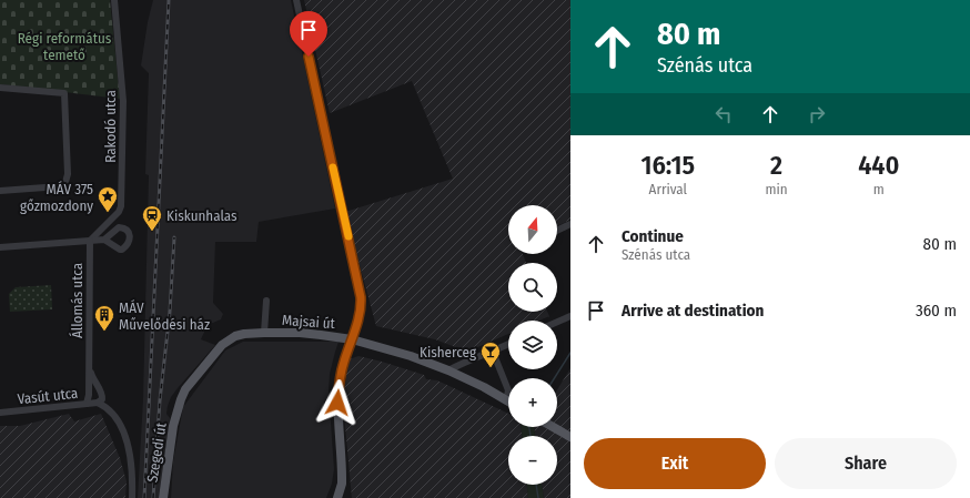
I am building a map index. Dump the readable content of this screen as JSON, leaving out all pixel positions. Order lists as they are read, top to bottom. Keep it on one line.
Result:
{"streets":{"main road":["Majsai út","Szegedi út"],"street":["Rakodó utca","Állomás utca","Vasút utca"]},"crossings":[["Rakodó utca","Állomás utca"],["Állomás utca","Vasút utca"],["Majsai út","Szegedi út"]],"parks":["Régi református temető"],"places":{"place":["MÁV 375 gőzmozdony"],"station":["Kiskunhalas"],"building":["MÁV Művelődési ház"],"bar":["Kisherceg"]},"north":"top","page":{"turn":["80 m","Szénás utca"],"eta":["16:15","Arrival","2","min","440","m"],"map_buttons":["+","−"],"list":[{"name":"Continue","note":"Szénás utca","value":"80 m"},{"name":"Arrive at destination","value":"360 m"}],"buttons":["Exit","Share"]}}
